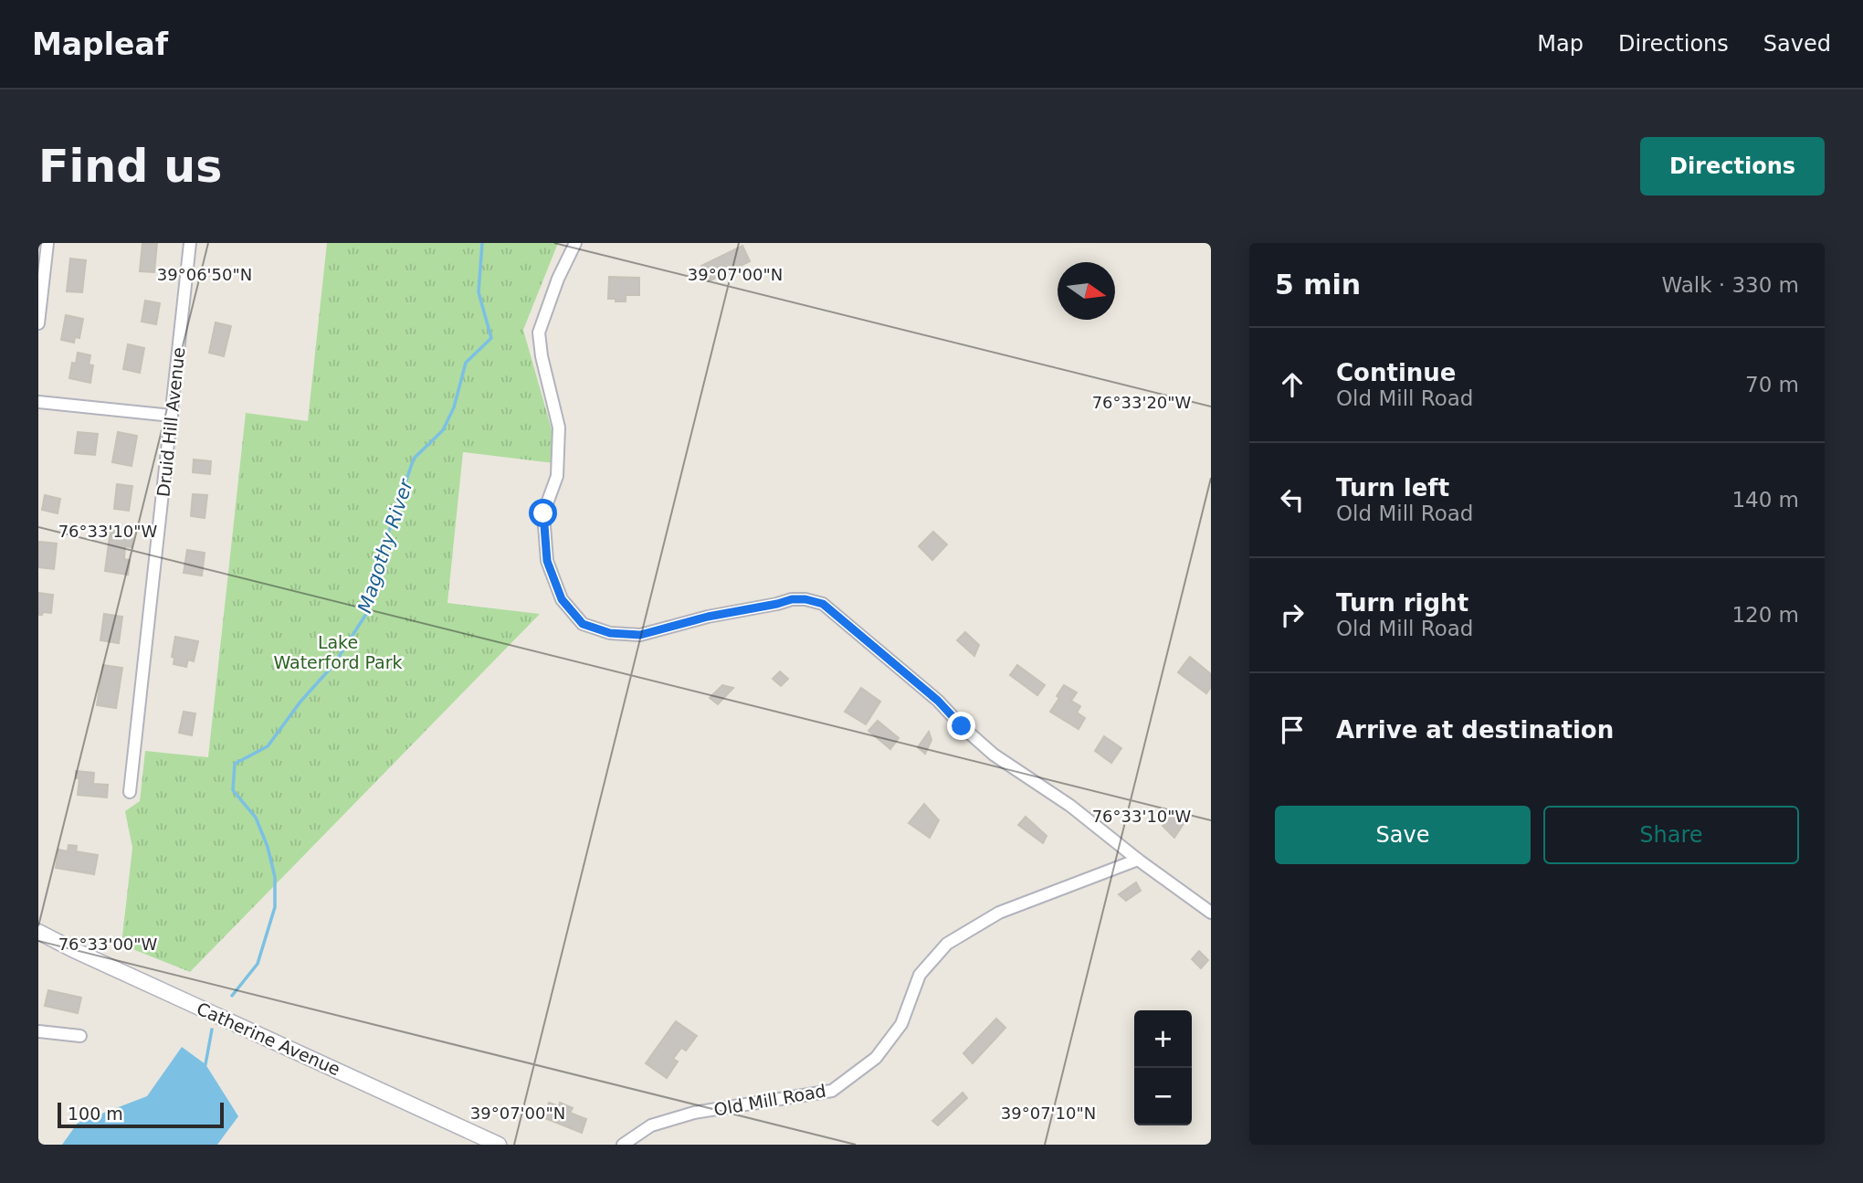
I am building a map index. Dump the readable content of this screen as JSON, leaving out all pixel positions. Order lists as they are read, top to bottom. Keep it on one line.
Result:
{"streets":{"street":["Druid Hill Avenue","Catherine Avenue","Old Mill Road"]},"water":["Magothy River"],"parks":["Lake Waterford Park"],"scale_bar":"100 m","north":"right","page":{"header":"Mapleaf","nav":["Map","Directions","Saved"],"buttons":["Directions",["Save","Share"]],"title":"Find us","heading":["5 min","Walk · 330 m"],"list":[["Continue","Old Mill Road","70 m"],["Turn left","Old Mill Road","140 m"],["Turn right","Old Mill Road","120 m"],"Arrive at destination"],"map_buttons":["+","−"],"scale":"100 m"},"coordinates":["39°06'50\"N","39°07'00\"N","76°33'20\"W","76°33'10\"W","76°33'00\"W","39°07'10\"N"]}
